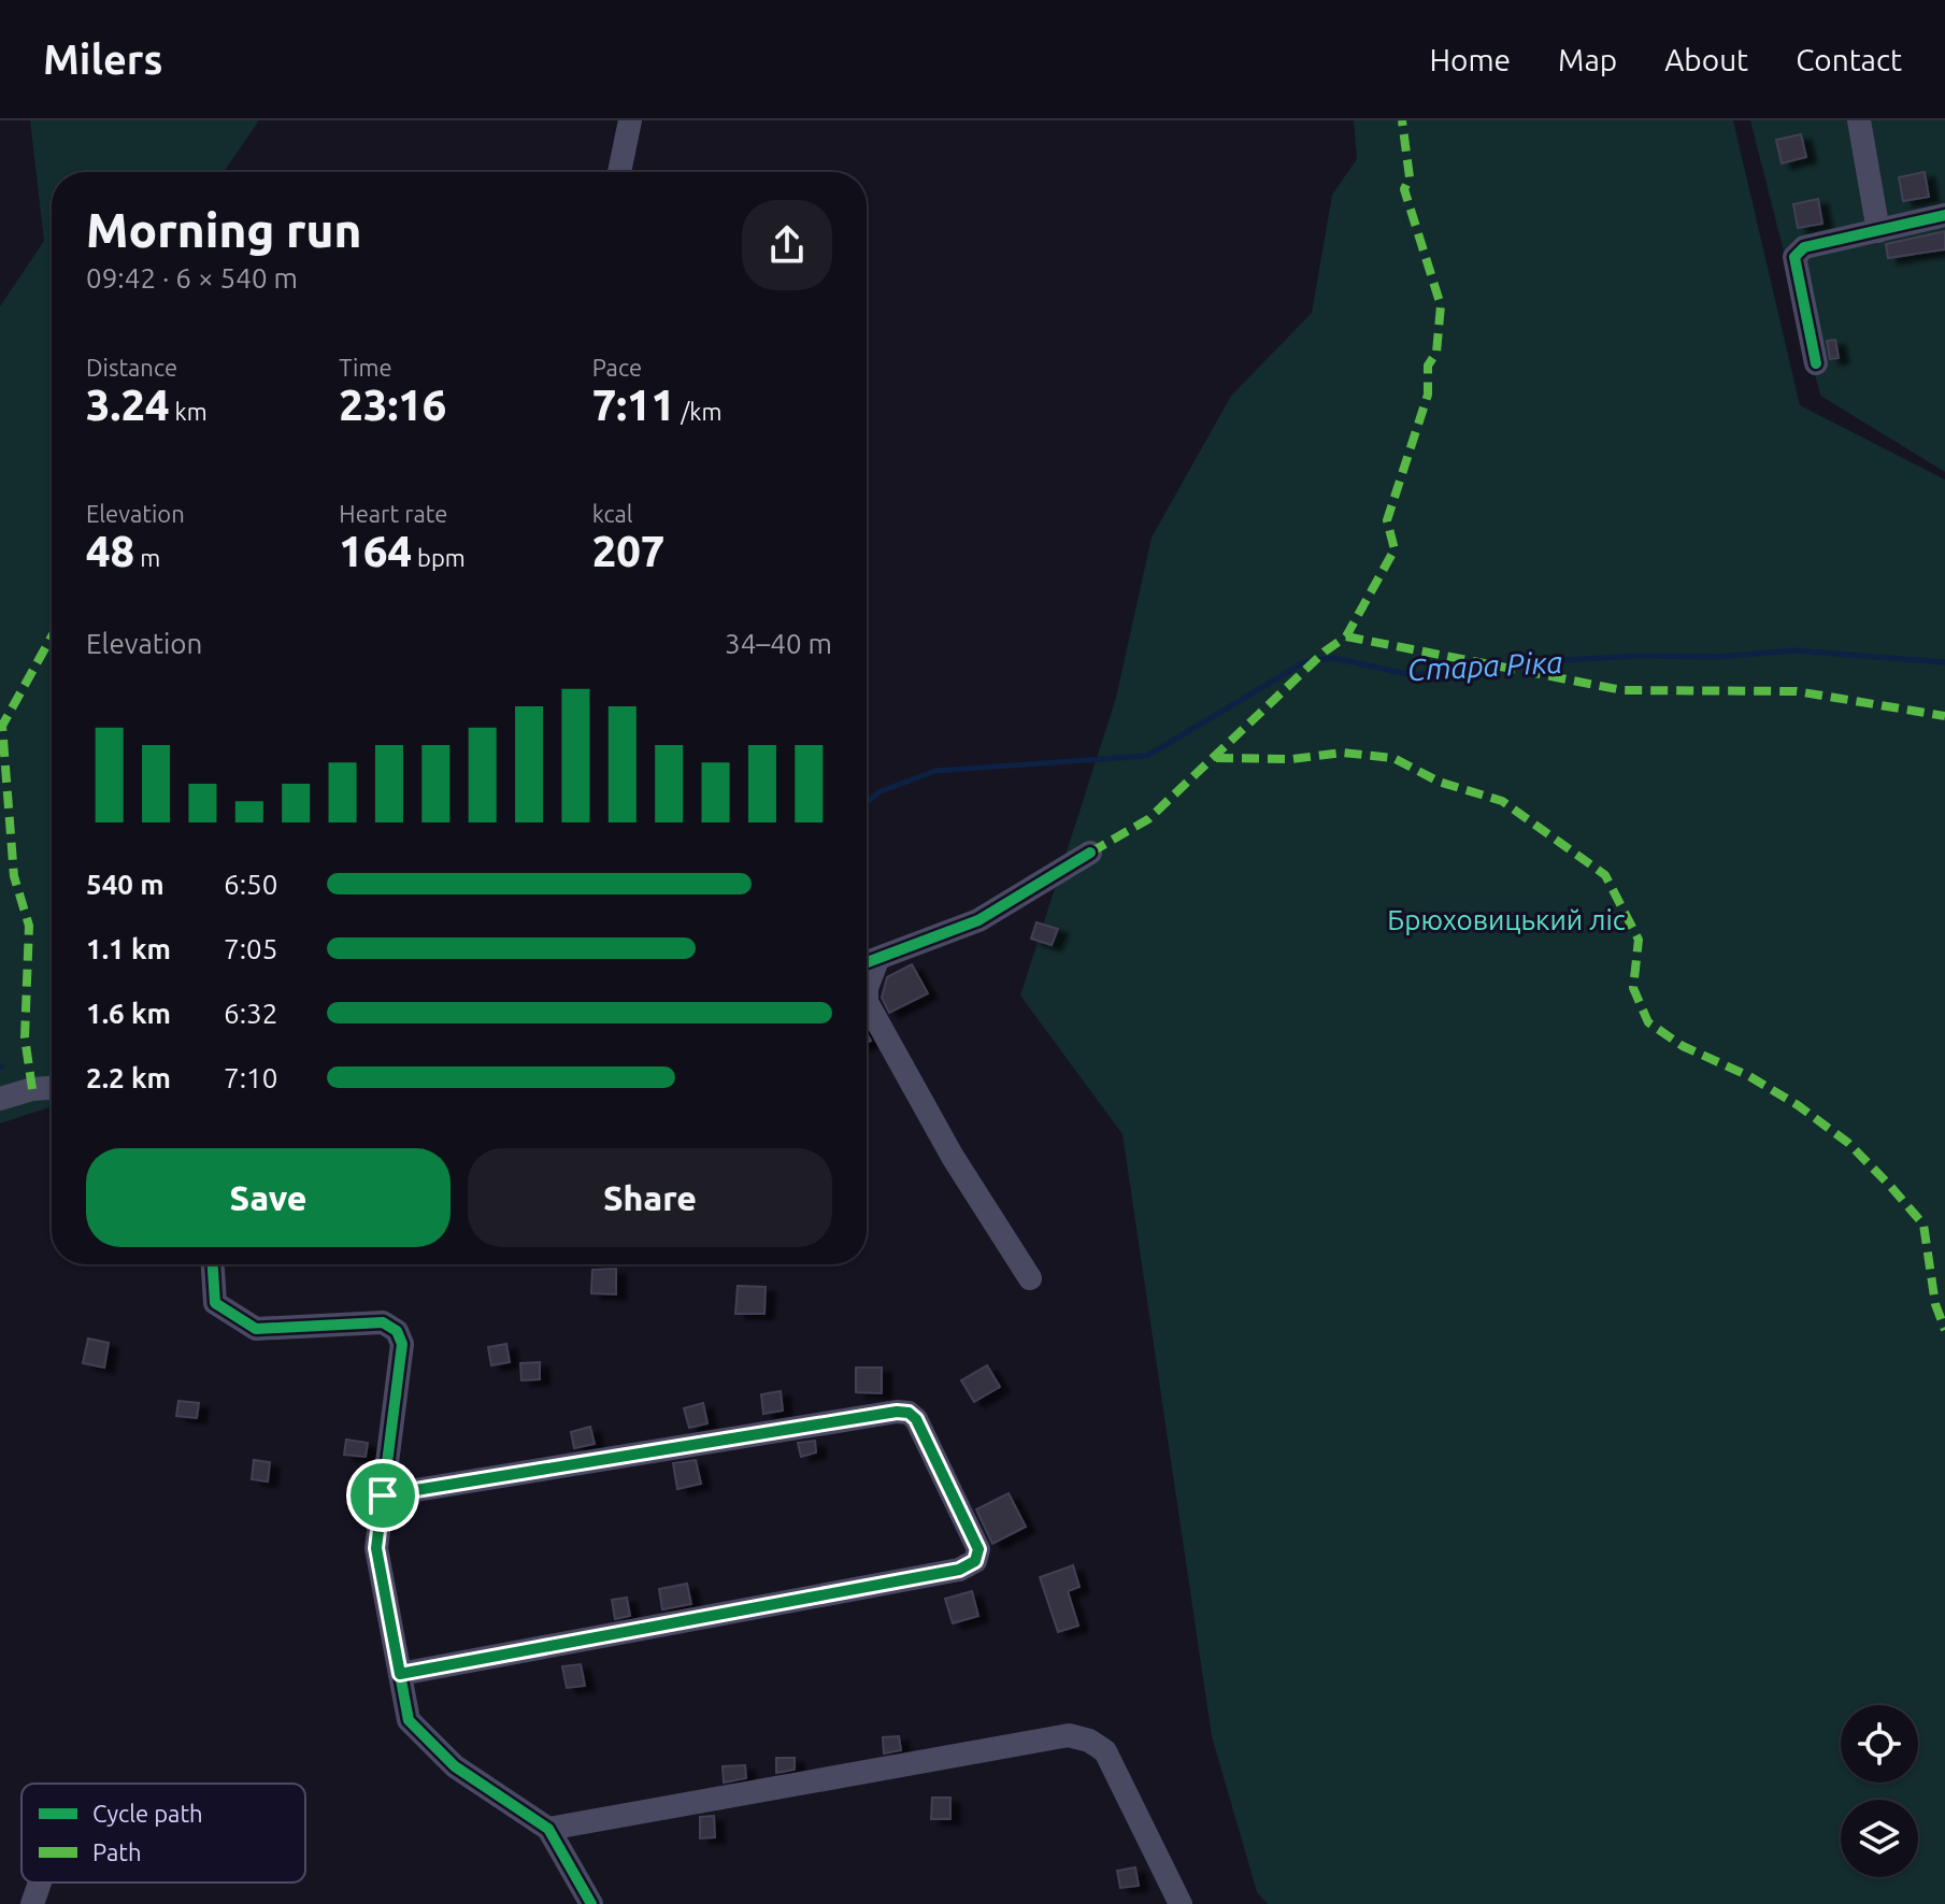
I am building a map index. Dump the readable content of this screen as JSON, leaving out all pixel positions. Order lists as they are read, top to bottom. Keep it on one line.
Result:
{"water":["Стара Ріка"],"parks":["Брюховицький ліс"],"legend":["Cycle path","Path"],"page":{"header":"Milers","nav":["Home","Map","About","Contact"],"heading":["Morning run","09:42 · 6 × 540 m"],"stats":[["Distance","3.24 km"],["Time","23:16"],["Pace","7:11 /km"],["Elevation","48 m"],["Heart rate","164 bpm"],["kcal","207"]],"chart":["Elevation","34–40 m"],"list":[{"name":"540 m","note":"6:50"},{"name":"1.1 km","note":"7:05"},{"name":"1.6 km","note":"6:32"},{"name":"2.2 km","note":"7:10"}],"buttons":["Save","Share"]}}
